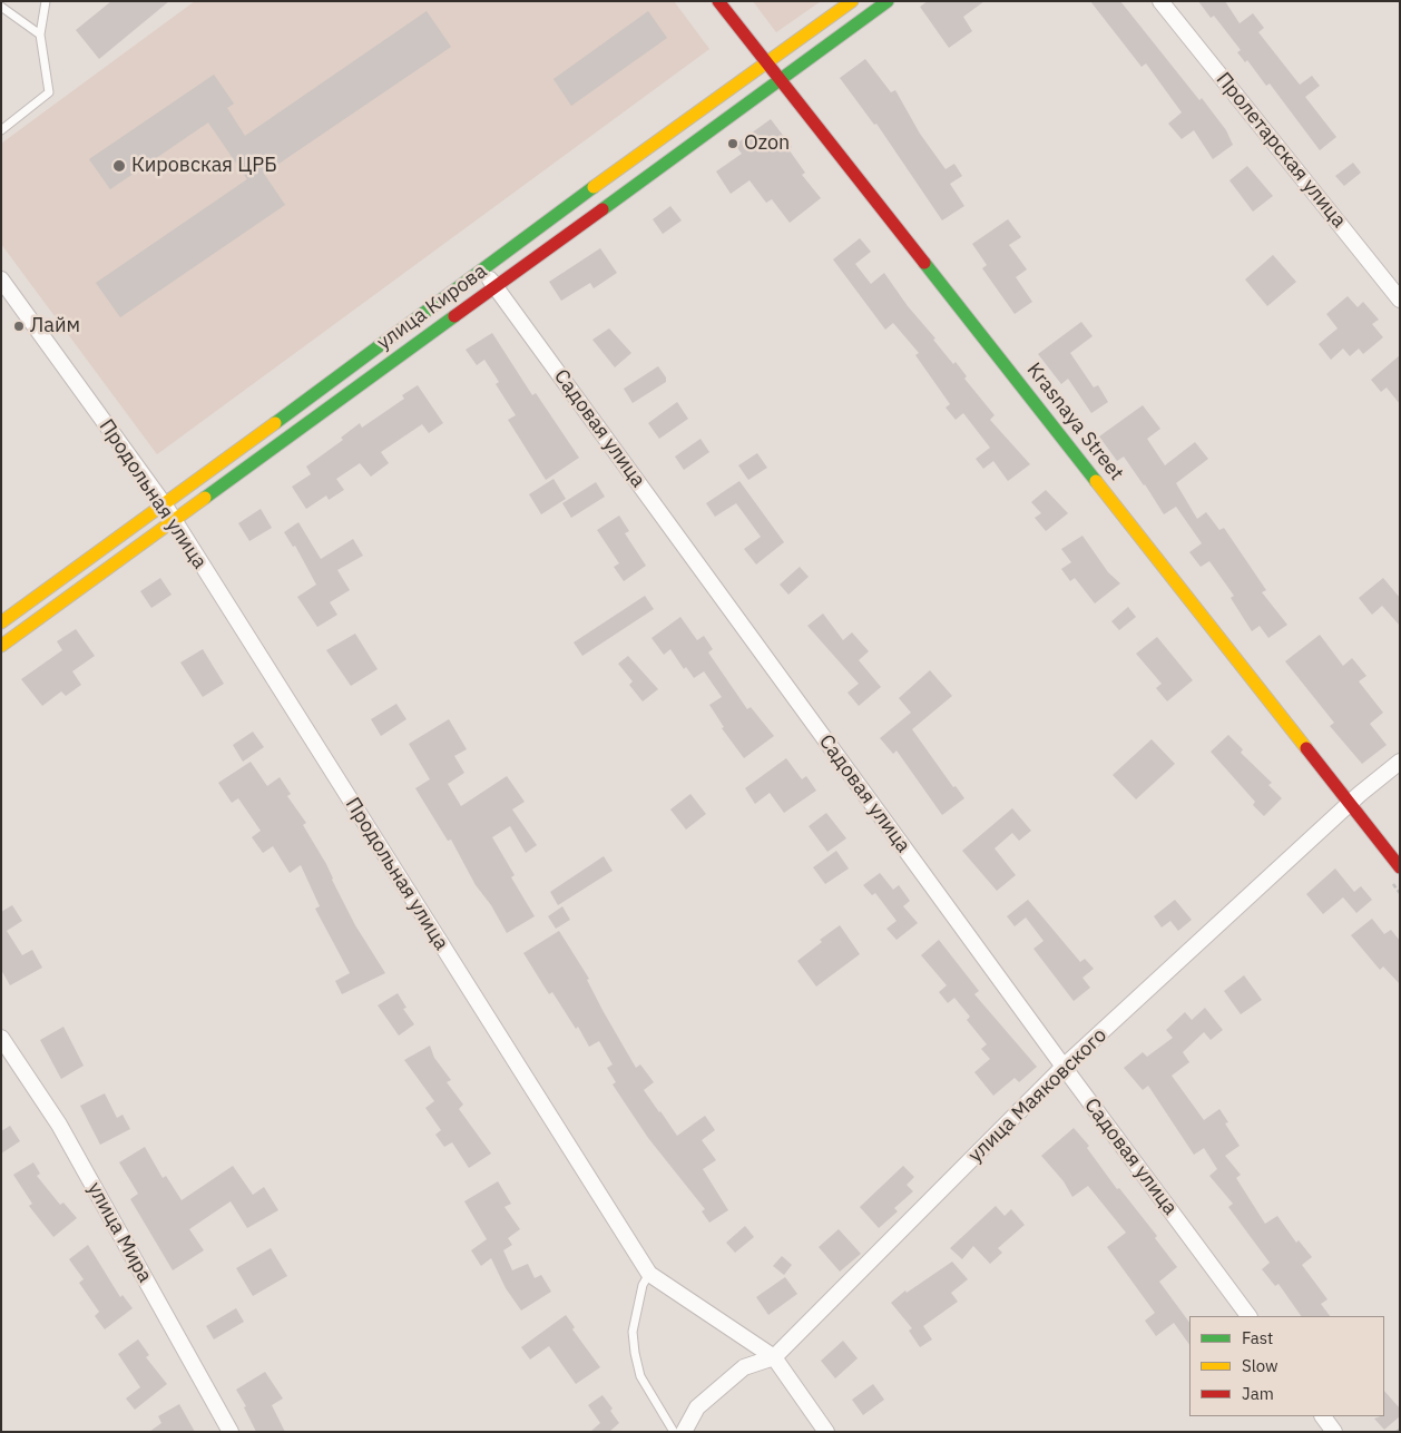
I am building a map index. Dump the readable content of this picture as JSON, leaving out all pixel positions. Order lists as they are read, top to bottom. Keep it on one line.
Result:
{"streets":{"street":["Пролетарская улица","улица Кирова","Krasnaya Street","Садовая улица","Продольная улица","улица Маяковского","улица Мира"]},"crossings":[["улица Кирова","Krasnaya Street"],["улица Кирова","Садовая улица"],["улица Кирова","Продольная улица"],["Krasnaya Street","улица Маяковского"],["Садовая улица","улица Маяковского"],["Продольная улица","улица Маяковского"]],"places":["Ozon","Кировская ЦРБ","Лайм"],"legend":["Fast","Slow","Jam"]}
